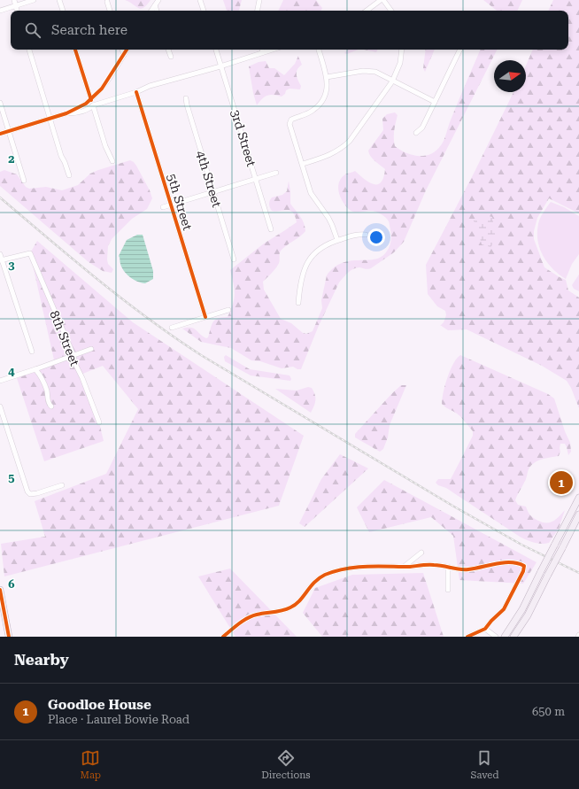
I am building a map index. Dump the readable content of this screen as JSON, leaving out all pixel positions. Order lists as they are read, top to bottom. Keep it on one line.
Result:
{"streets":{"street":["3rd Street","4th Street","5th Street","8th Street"]},"north":"right","page":{"search":"Search here","pins":"1","heading":"Nearby","list":[{"mark":"1","name":"Goodloe House","note":"Place · Laurel Bowie Road","value":"650 m"}],"nav":["Map","Directions","Saved"]},"grid":{"rows":["2","3","4","5","6"]}}
